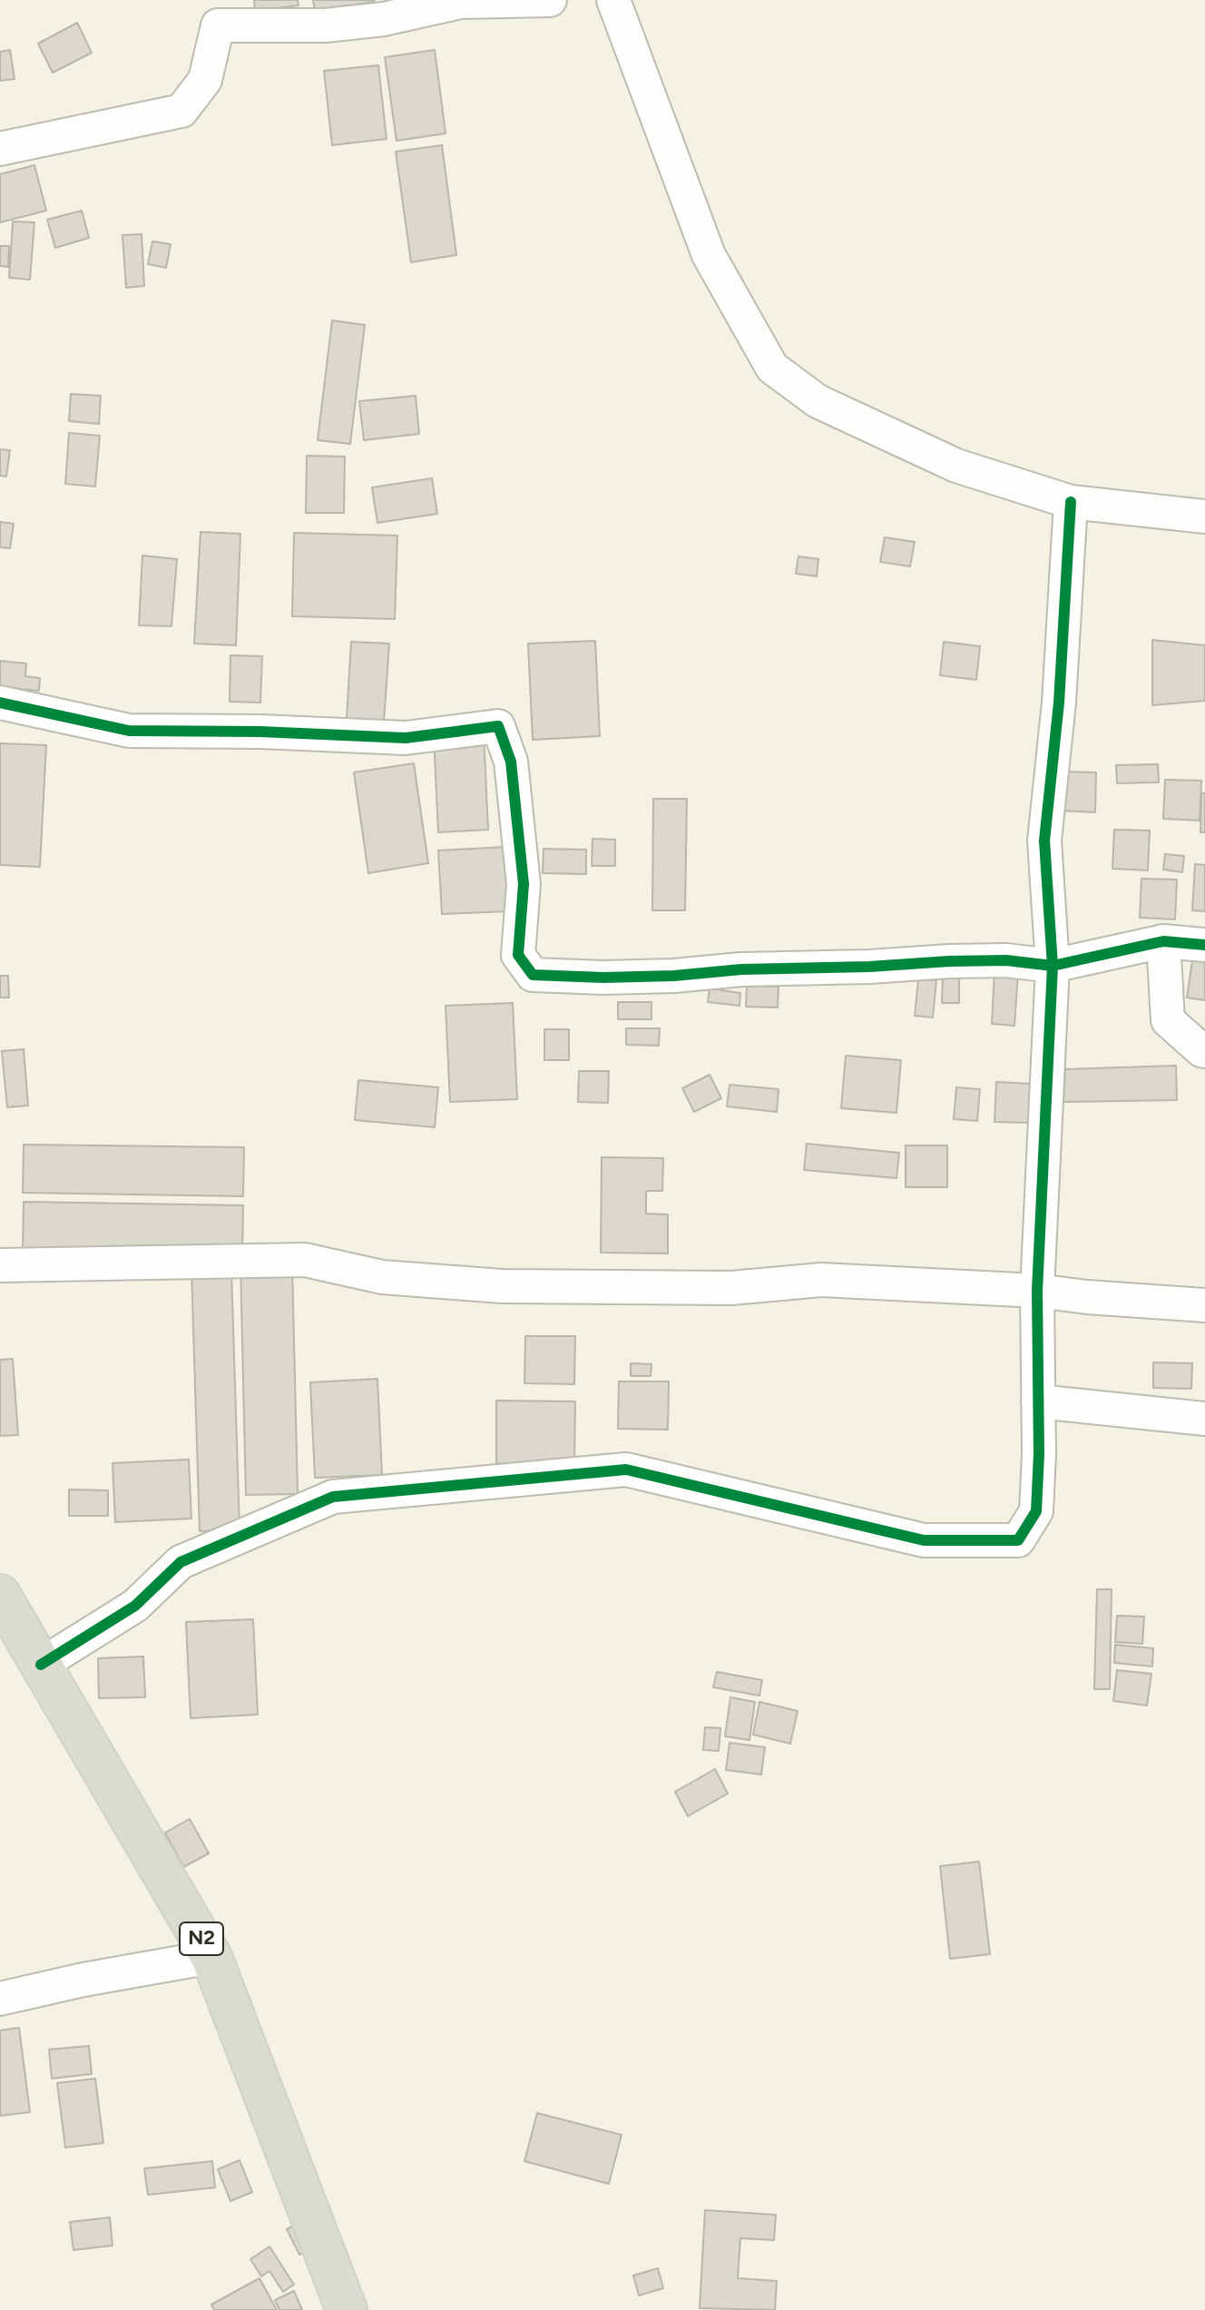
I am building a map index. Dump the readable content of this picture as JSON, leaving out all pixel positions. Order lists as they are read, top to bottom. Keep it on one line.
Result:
{"streets":{"highway":["N2"]}}
